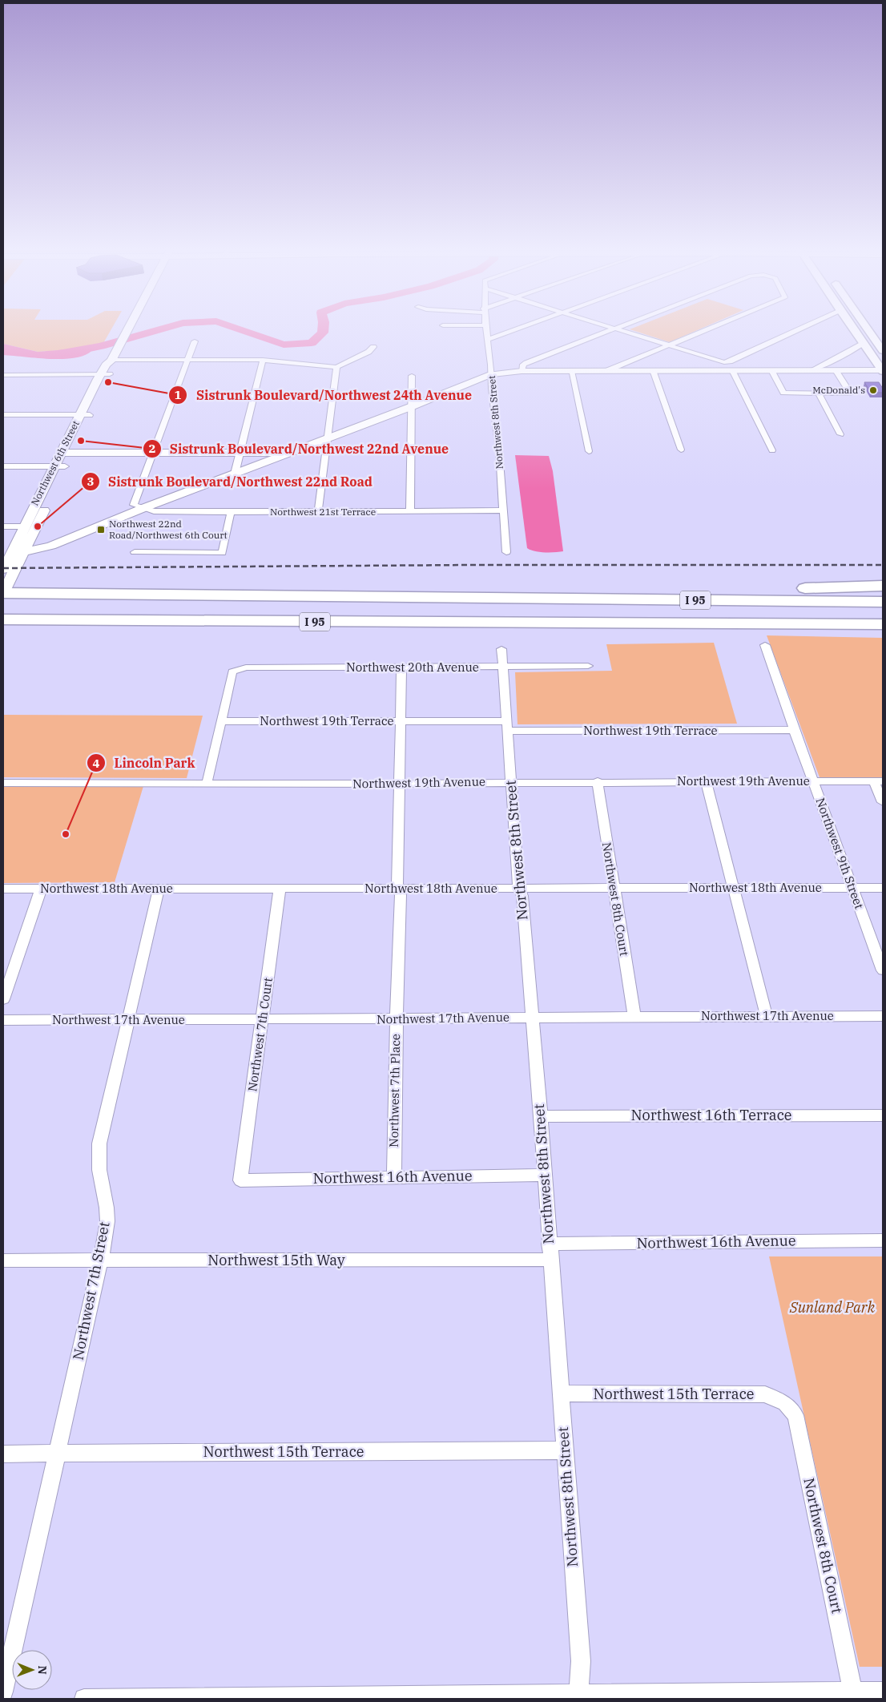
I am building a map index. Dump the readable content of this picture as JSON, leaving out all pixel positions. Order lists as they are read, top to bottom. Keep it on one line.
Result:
{"streets":{"highway":["I 95"],"street":["Northwest 8th Street","Northwest 6th Street","Northwest 21st Terrace","Northwest 20th Avenue","Northwest 19th Terrace","Northwest 19th Avenue","Northwest 9th Street","Northwest 18th Avenue","Northwest 8th Court","Northwest 17th Avenue","Northwest 7th Court","Northwest 7th Place","Northwest 16th Terrace","Northwest 16th Avenue","Northwest 15th Way","Northwest 7th Street","Northwest 15th Terrace"]},"crossings":[["Northwest 8th Street","Northwest 21st Terrace"],["Northwest 8th Street","Northwest 20th Avenue"],["Northwest 8th Street","Northwest 19th Terrace"],["Northwest 8th Street","Northwest 19th Avenue"],["Northwest 8th Street","Northwest 18th Avenue"],["Northwest 8th Street","Northwest 17th Avenue"],["Northwest 8th Street","Northwest 16th Terrace"],["Northwest 8th Street","Northwest 16th Avenue"],["Northwest 8th Street","Northwest 15th Way"],["Northwest 8th Street","Northwest 15th Terrace"],["Northwest 6th Street","I 95"],["Northwest 20th Avenue","Northwest 19th Terrace"],["Northwest 20th Avenue","Northwest 7th Place"],["Northwest 19th Terrace","Northwest 9th Street"],["Northwest 19th Terrace","Northwest 7th Place"],["Northwest 19th Avenue","Northwest 9th Street"],["Northwest 19th Avenue","Northwest 8th Court"],["Northwest 19th Avenue","Northwest 7th Place"],["Northwest 9th Street","Northwest 18th Avenue"],["Northwest 18th Avenue","Northwest 8th Court"],["Northwest 18th Avenue","Northwest 7th Court"],["Northwest 18th Avenue","Northwest 7th Place"],["Northwest 18th Avenue","Northwest 7th Street"],["Northwest 8th Court","Northwest 17th Avenue"],["Northwest 8th Court","Northwest 15th Terrace"],["Northwest 17th Avenue","Northwest 7th Court"],["Northwest 17th Avenue","Northwest 7th Place"],["Northwest 17th Avenue","Northwest 7th Street"],["Northwest 7th Court","Northwest 16th Avenue"],["Northwest 7th Place","Northwest 16th Avenue"],["Northwest 15th Way","Northwest 7th Street"],["Northwest 7th Street","Northwest 15th Terrace"]],"parks":["Sunland Park"],"places":{"other":["Sistrunk Boulevard/Northwest 24th Avenue","McDonald's","Sistrunk Boulevard/Northwest 22nd Avenue","Sistrunk Boulevard/Northwest 22nd Road","Lincoln Park"],"transit":["Northwest 22nd Road/Northwest 6th Court"]},"north":"right"}
